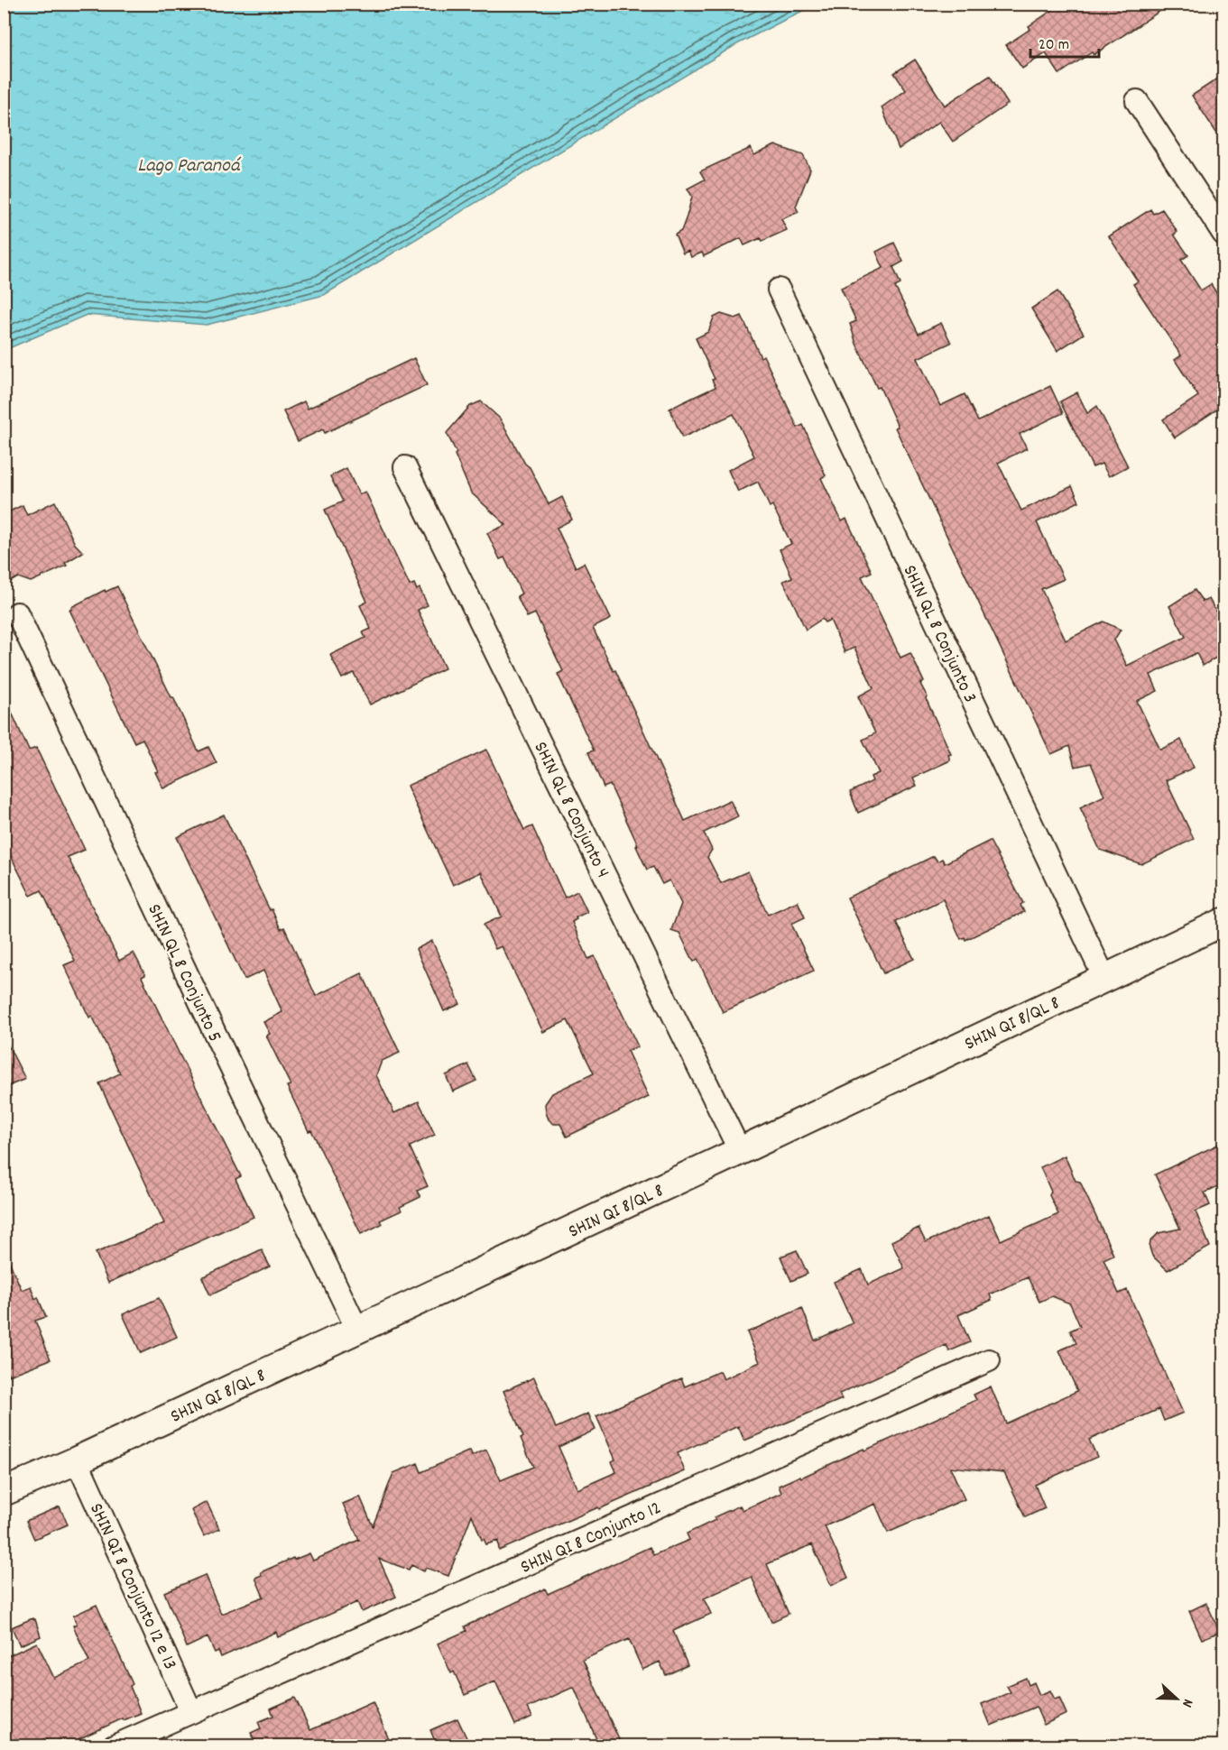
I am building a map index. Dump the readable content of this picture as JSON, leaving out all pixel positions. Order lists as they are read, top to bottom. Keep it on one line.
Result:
{"streets":{"street":["SHIN QL 8 Conjunto 3","SHIN QL 8 Conjunto 4","SHIN QL 8 Conjunto 5","SHIN QI 8/QL 8","SHIN QI 8 Conjunto 12","SHIN QI 8 Conjunto 12 e 13"]},"crossings":[["SHIN QL 8 Conjunto 3","SHIN QI 8/QL 8"],["SHIN QL 8 Conjunto 4","SHIN QI 8/QL 8"],["SHIN QL 8 Conjunto 5","SHIN QI 8/QL 8"],["SHIN QI 8/QL 8","SHIN QI 8 Conjunto 12 e 13"],["SHIN QI 8 Conjunto 12","SHIN QI 8 Conjunto 12 e 13"]],"water":["Lago Paranoá"],"scale_bar":"20 m","north":"right"}
